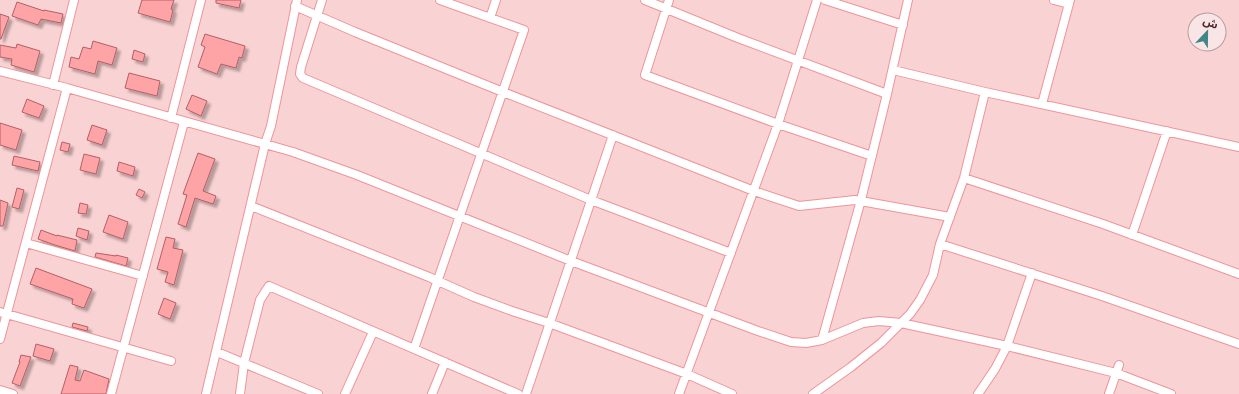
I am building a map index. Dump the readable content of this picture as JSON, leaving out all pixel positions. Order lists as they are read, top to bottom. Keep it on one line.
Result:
{"north":"top"}
